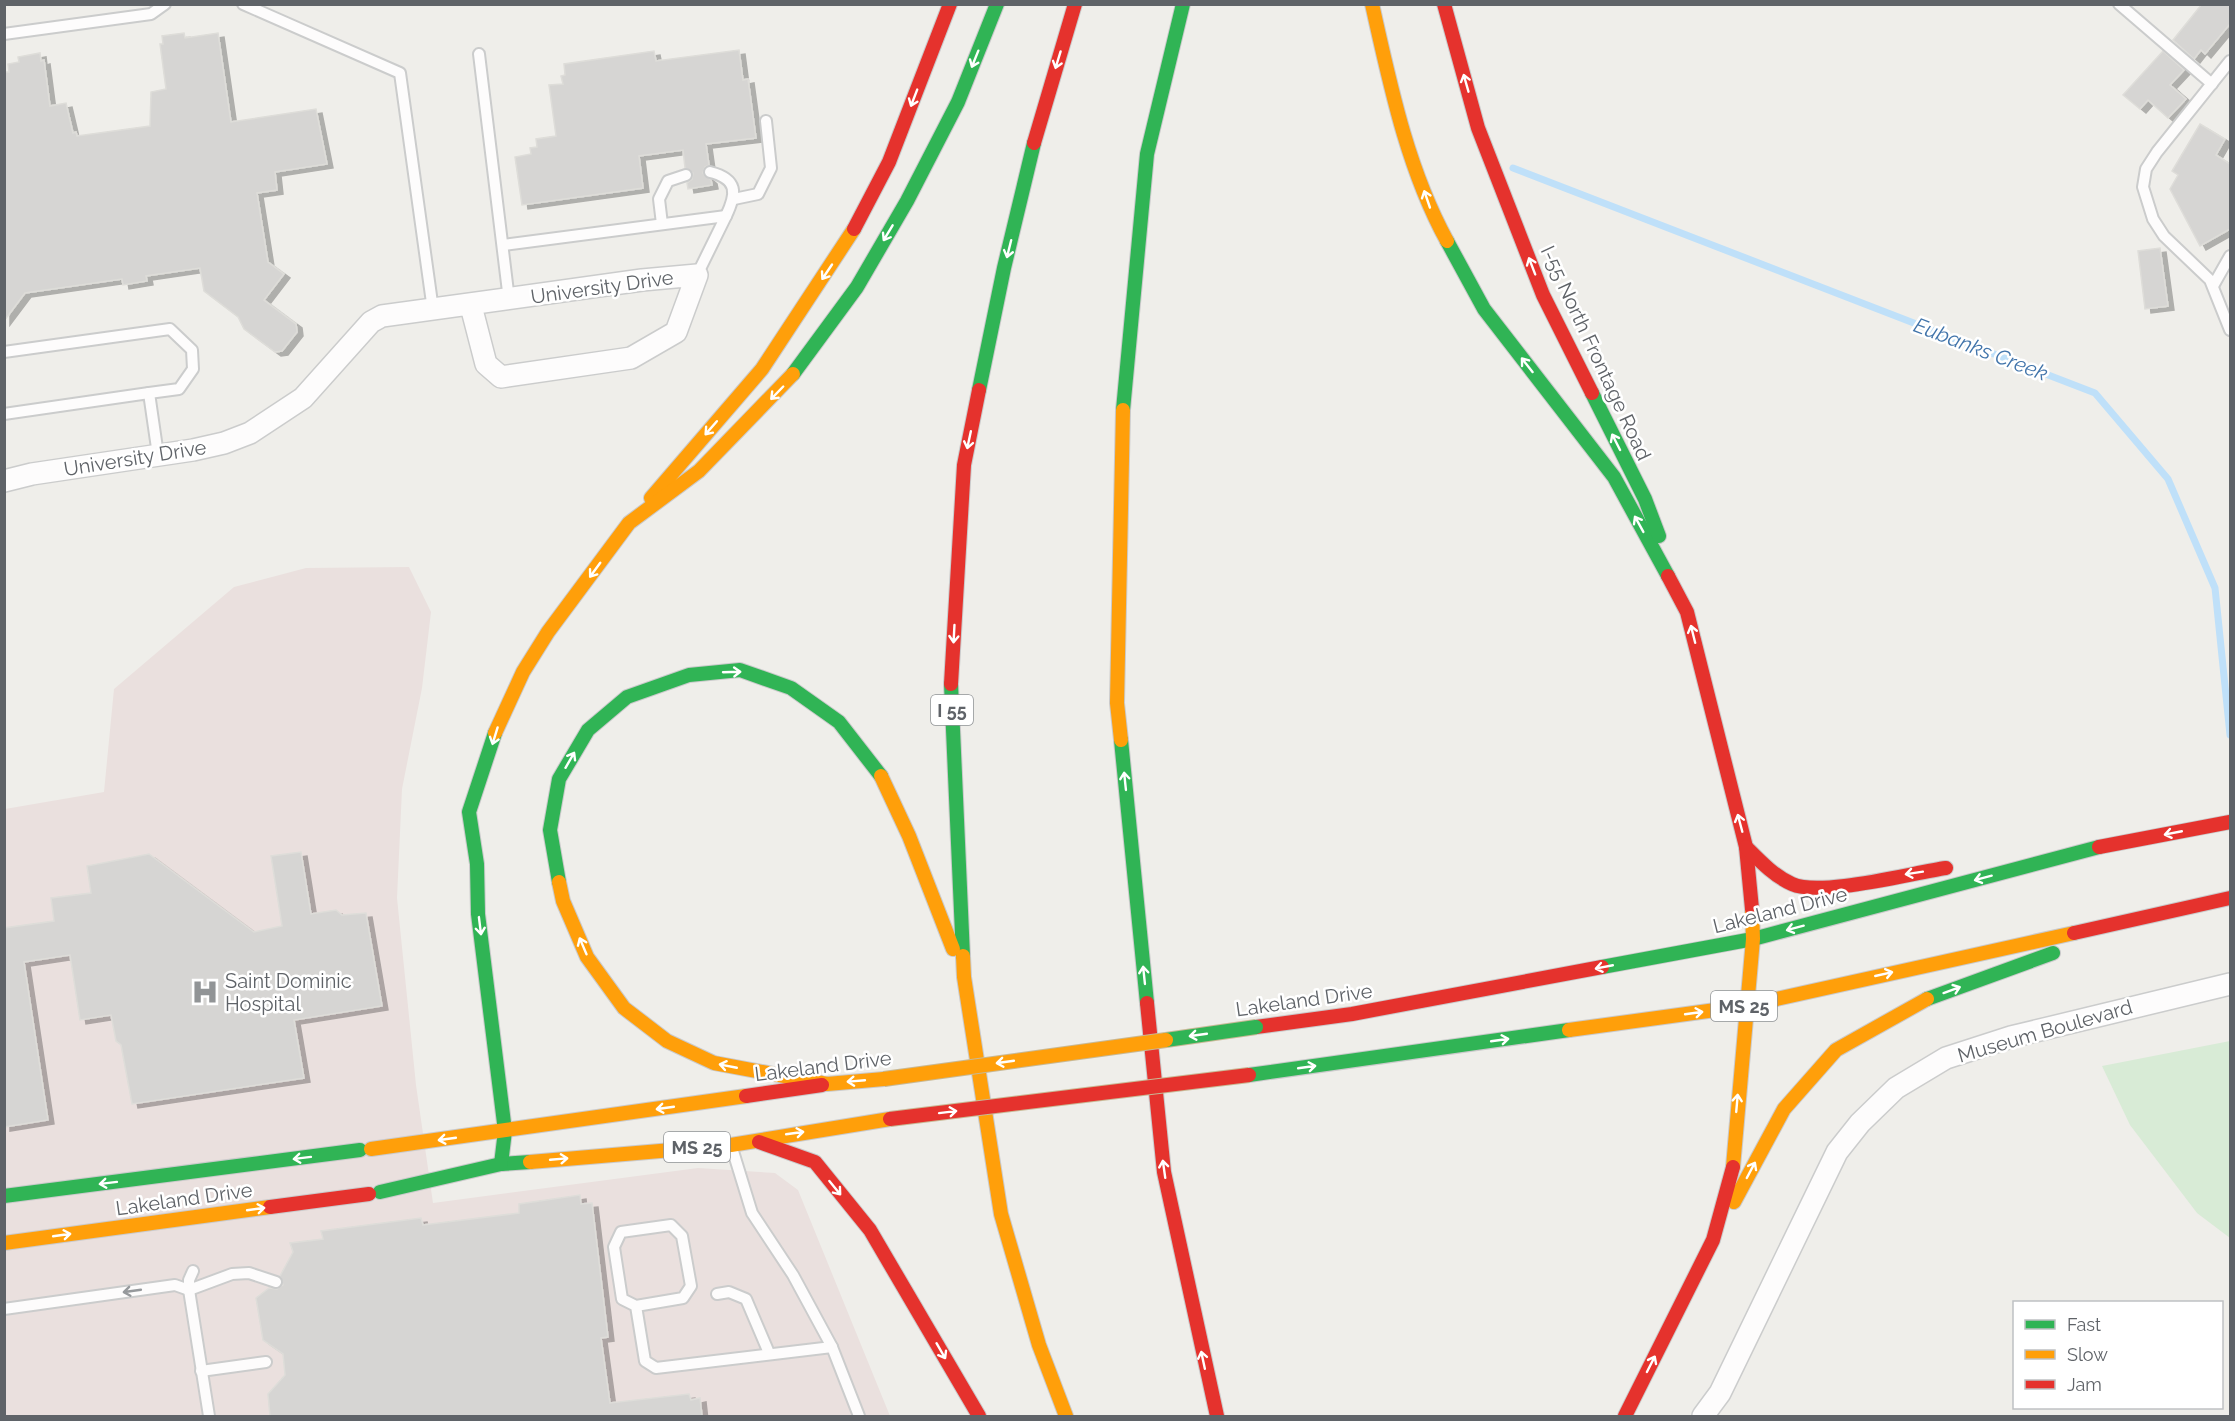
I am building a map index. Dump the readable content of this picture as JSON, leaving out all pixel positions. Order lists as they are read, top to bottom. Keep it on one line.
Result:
{"streets":{"main road":["I-55 North Frontage Road","I 55","Lakeland Drive","MS 25"],"street":["University Drive","Museum Boulevard"]},"water":["Eubanks Creek"],"places":{"hospital":["Saint Dominic Hospital"]},"legend":["Fast","Slow","Jam"]}
